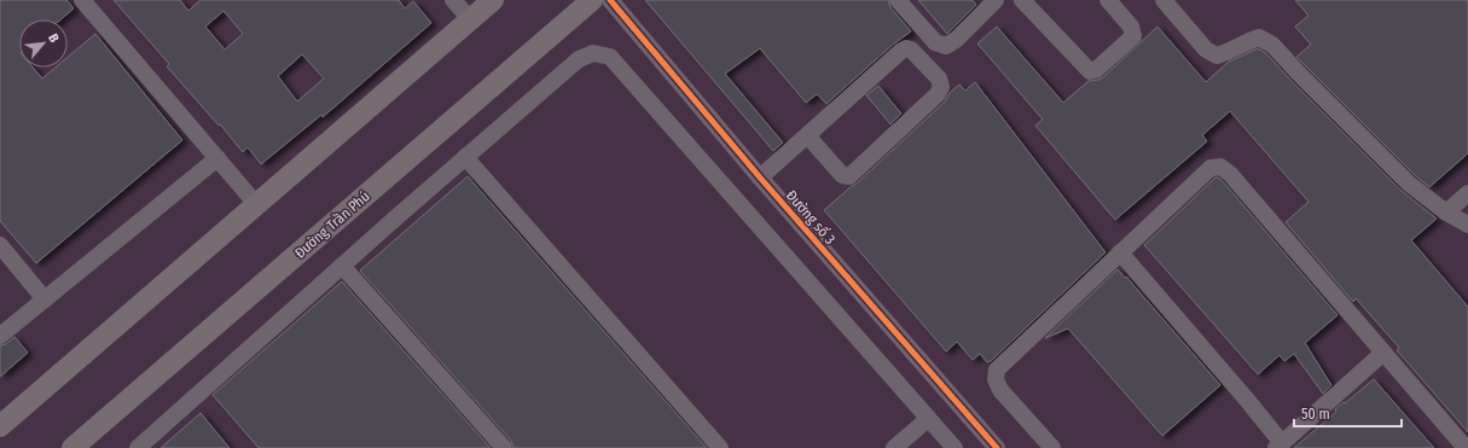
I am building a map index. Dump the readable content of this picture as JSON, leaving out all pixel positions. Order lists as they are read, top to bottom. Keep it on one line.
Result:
{"streets":{"main road":["Đường Trần Phú"],"street":["Đường số 3"]},"scale_bar":"50 m","north":"top right"}
